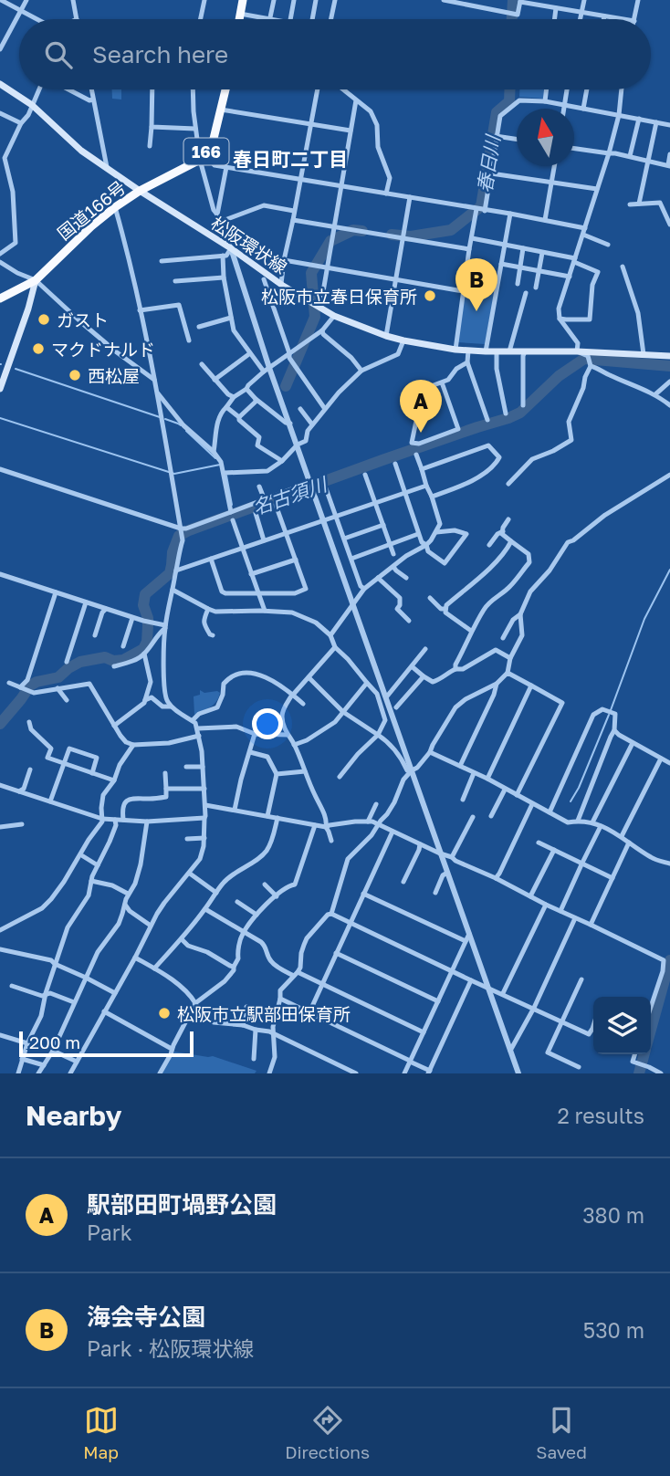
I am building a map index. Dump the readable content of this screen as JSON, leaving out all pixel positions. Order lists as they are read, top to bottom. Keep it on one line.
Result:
{"streets":{"highway":["166","国道166号"],"main road":["松阪環状線"]},"crossings":[["166","国道166号"],["国道166号","松阪環状線"]],"districts":["春日町二丁目"],"water":["春日川","名古須川"],"places":["松阪市立春日保育所","ガスト","マクドナルド","西松屋","松阪市立駅部田保育所"],"scale_bar":"200 m","north":"top","page":{"search":"Search here","pins":["B","A"],"scale":"200 m","heading":["Nearby","2 results"],"list":[{"mark":"A","name":"駅部田町堝野公園","note":"Park","value":"380 m"},{"mark":"B","name":"海会寺公園","note":"Park · 松阪環状線","value":"530 m"}],"nav":["Map","Directions","Saved"]}}
